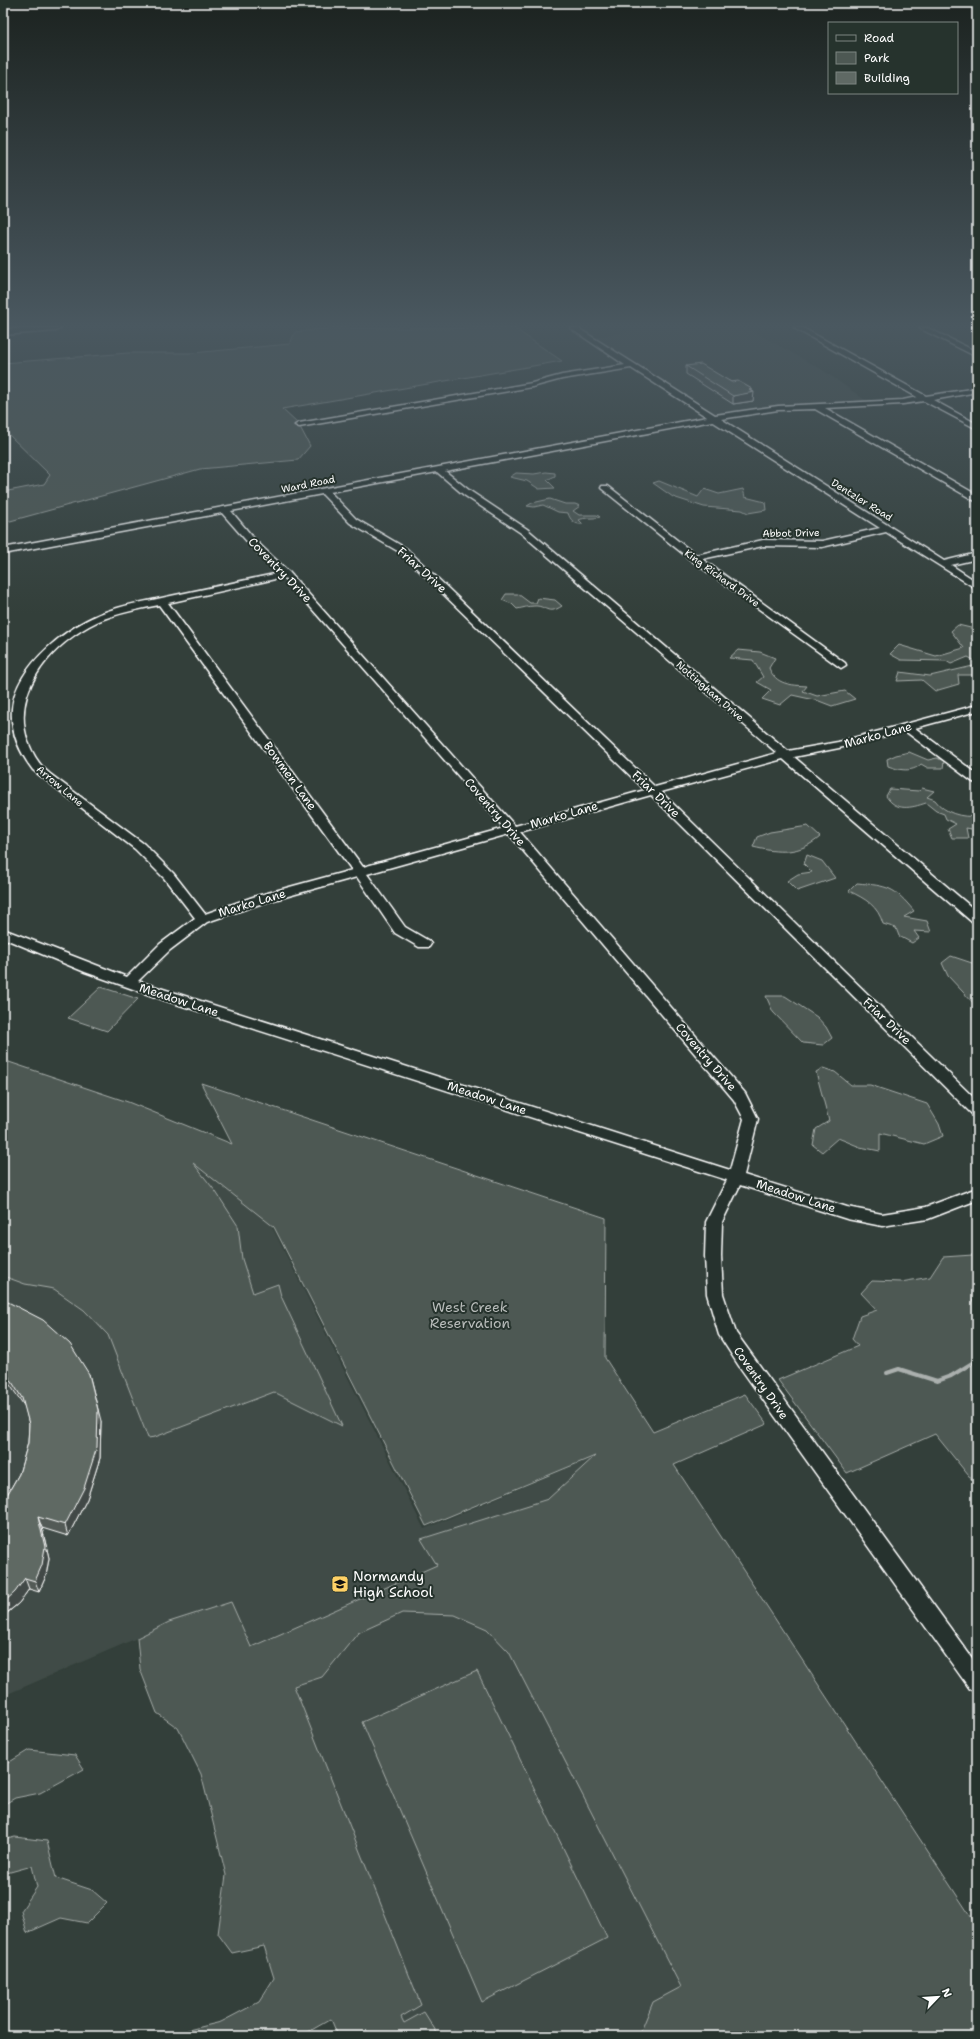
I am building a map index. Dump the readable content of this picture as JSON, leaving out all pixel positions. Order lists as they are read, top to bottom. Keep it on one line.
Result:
{"streets":{"street":["Ward Road","Dentzler Road","Abbot Drive","Coventry Drive","Friar Drive","King Richard Drive","Nottingham Drive","Marko Lane","Bowmen Lane","Arrow Lane","Meadow Lane"]},"crossings":[["Ward Road","Coventry Drive"],["Ward Road","Friar Drive"],["Ward Road","Nottingham Drive"],["Dentzler Road","Abbot Drive"],["Abbot Drive","King Richard Drive"],["Coventry Drive","Marko Lane"],["Coventry Drive","Arrow Lane"],["Coventry Drive","Meadow Lane"],["Friar Drive","Marko Lane"],["Nottingham Drive","Marko Lane"],["Marko Lane","Bowmen Lane"],["Marko Lane","Arrow Lane"],["Marko Lane","Meadow Lane"],["Bowmen Lane","Arrow Lane"]],"parks":["West Creek Reservation"],"places":{"school or university":["Normandy High School"]},"legend":["Road","Park","Building"],"north":"top right"}
